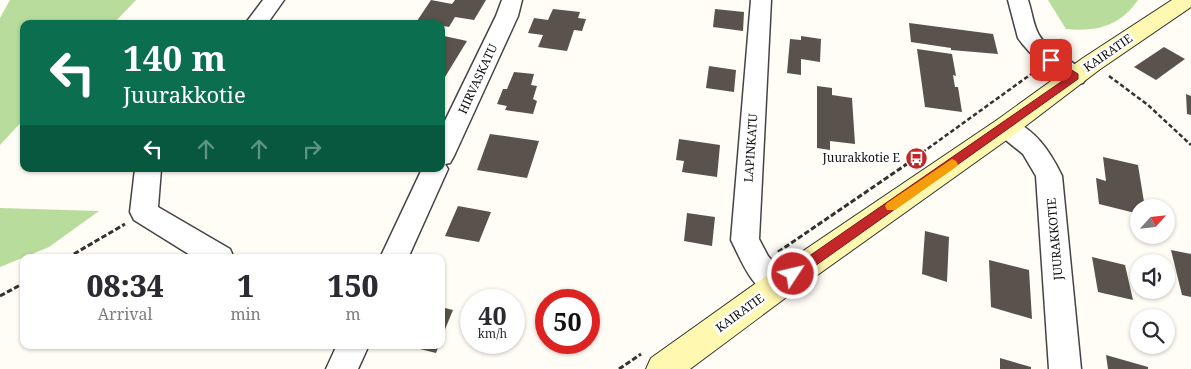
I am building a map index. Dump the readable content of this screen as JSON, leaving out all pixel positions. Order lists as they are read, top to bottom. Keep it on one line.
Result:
{"streets":{"main road":["KAIRATIE"],"street":["HIRVASKATU","LAPINKATU","JUURAKKOTIE"]},"crossings":[["KAIRATIE","LAPINKATU"],["KAIRATIE","JUURAKKOTIE"]],"places":{"bus stop":["Juurakkotie E"]},"north":"top right","page":{"turn":["140 m","Juurakkotie"],"eta":["08:34","Arrival","1","min","150","m"],"speed":"40 km/h","limit":"50"}}
